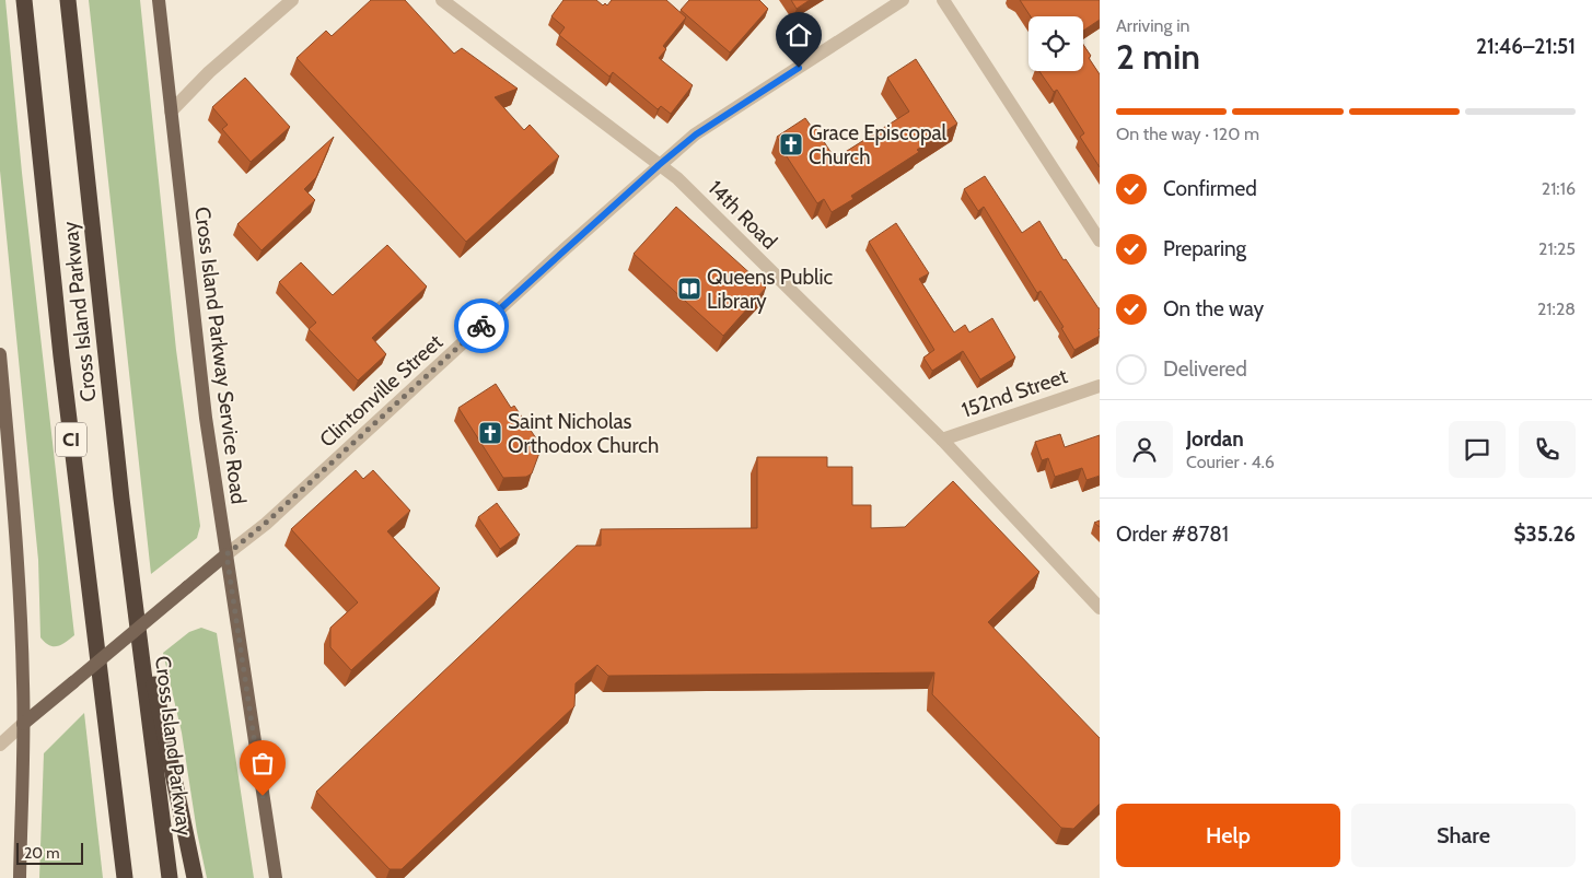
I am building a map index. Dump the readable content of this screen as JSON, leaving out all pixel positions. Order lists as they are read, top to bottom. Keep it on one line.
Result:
{"streets":{"highway":["Cross Island Parkway","CI"],"main road":["Cross Island Parkway Service Road","Clintonville Street"],"street":["14th Road","152nd Street"]},"crossings":[["14th Road","Clintonville Street"],["14th Road","152nd Street"],["Cross Island Parkway Service Road","Clintonville Street"]],"places":{"church":["Grace Episcopal Church","Saint Nicholas Orthodox Church"],"library":["Queens Public Library"]},"scale_bar":"20 m","page":{"heading":["2 min","Arriving in","21:46–21:51"],"panel":["Jordan","Courier · 4.6","Order #8781","$35.26"],"bar":"On the way · 120 m","list":[["Confirmed","21:16"],["Preparing","21:25"],["On the way","21:28"],"Delivered"],"buttons":["Help","Share"],"scale":"20 m"}}
